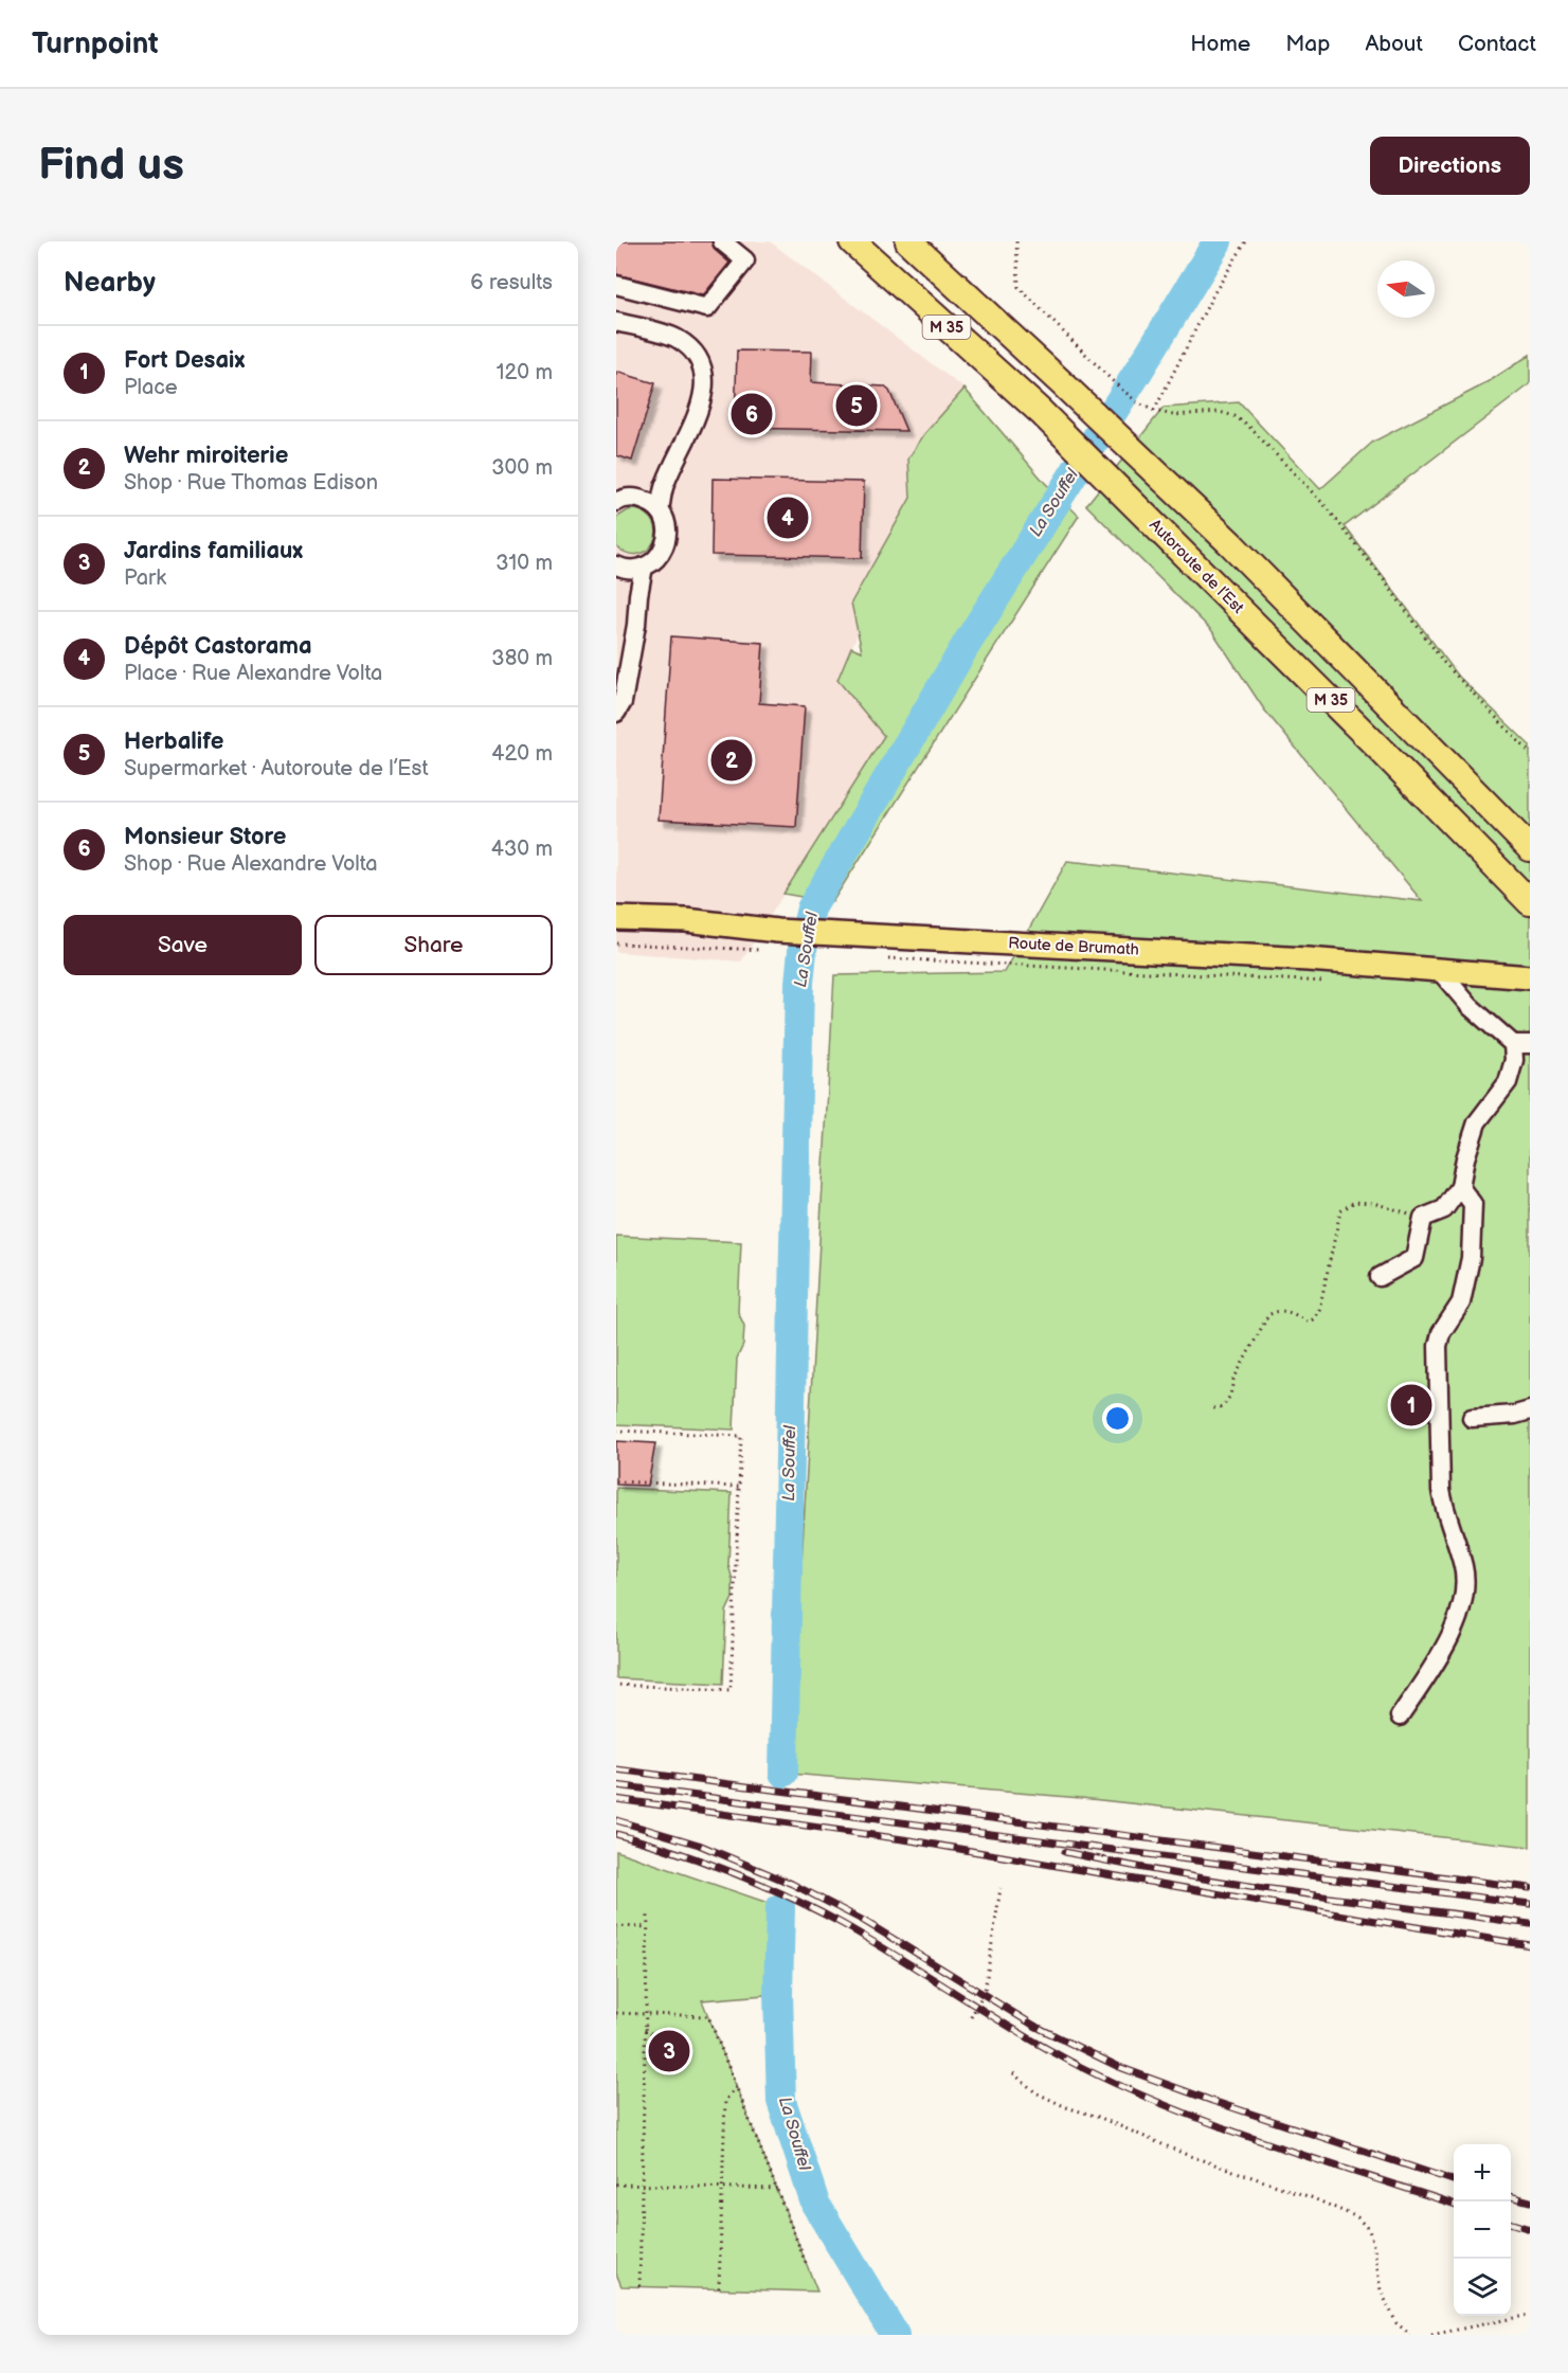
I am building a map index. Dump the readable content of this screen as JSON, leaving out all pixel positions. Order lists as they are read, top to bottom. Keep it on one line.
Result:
{"streets":{"highway":["M 35","Autoroute de l’Est"],"main road":["Route de Brumath"]},"water":["La Souffel"],"north":"left","page":{"header":"Turnpoint","nav":["Home","Map","About","Contact"],"buttons":["Directions",["Save","Share"]],"title":"Find us","heading":["Nearby","6 results"],"list":[{"mark":"1","name":"Fort Desaix","note":"Place","value":"120 m"},{"mark":"2","name":"Wehr miroiterie","note":"Shop · Rue Thomas Edison","value":"300 m"},{"mark":"3","name":"Jardins familiaux","note":"Park","value":"310 m"},{"mark":"4","name":"Dépôt Castorama","note":"Place · Rue Alexandre Volta","value":"380 m"},{"mark":"5","name":"Herbalife","note":"Supermarket · Autoroute de l’Est","value":"420 m"},{"mark":"6","name":"Monsieur Store","note":"Shop · Rue Alexandre Volta","value":"430 m"}],"pins":["5","6","4","2","1","3"],"map_buttons":["+","−"]}}
